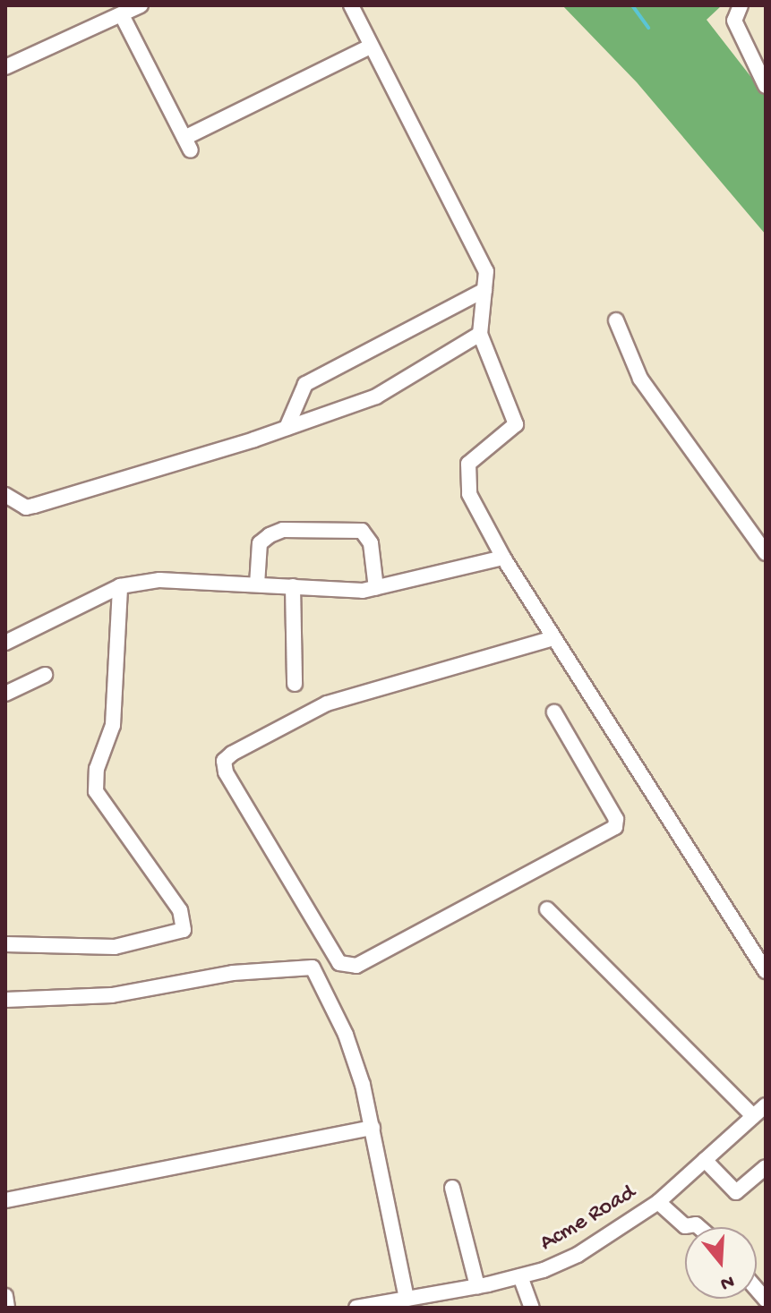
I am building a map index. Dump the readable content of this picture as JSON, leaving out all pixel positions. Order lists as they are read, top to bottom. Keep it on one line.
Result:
{"streets":{"street":["Acme Road"]},"north":"bottom"}
